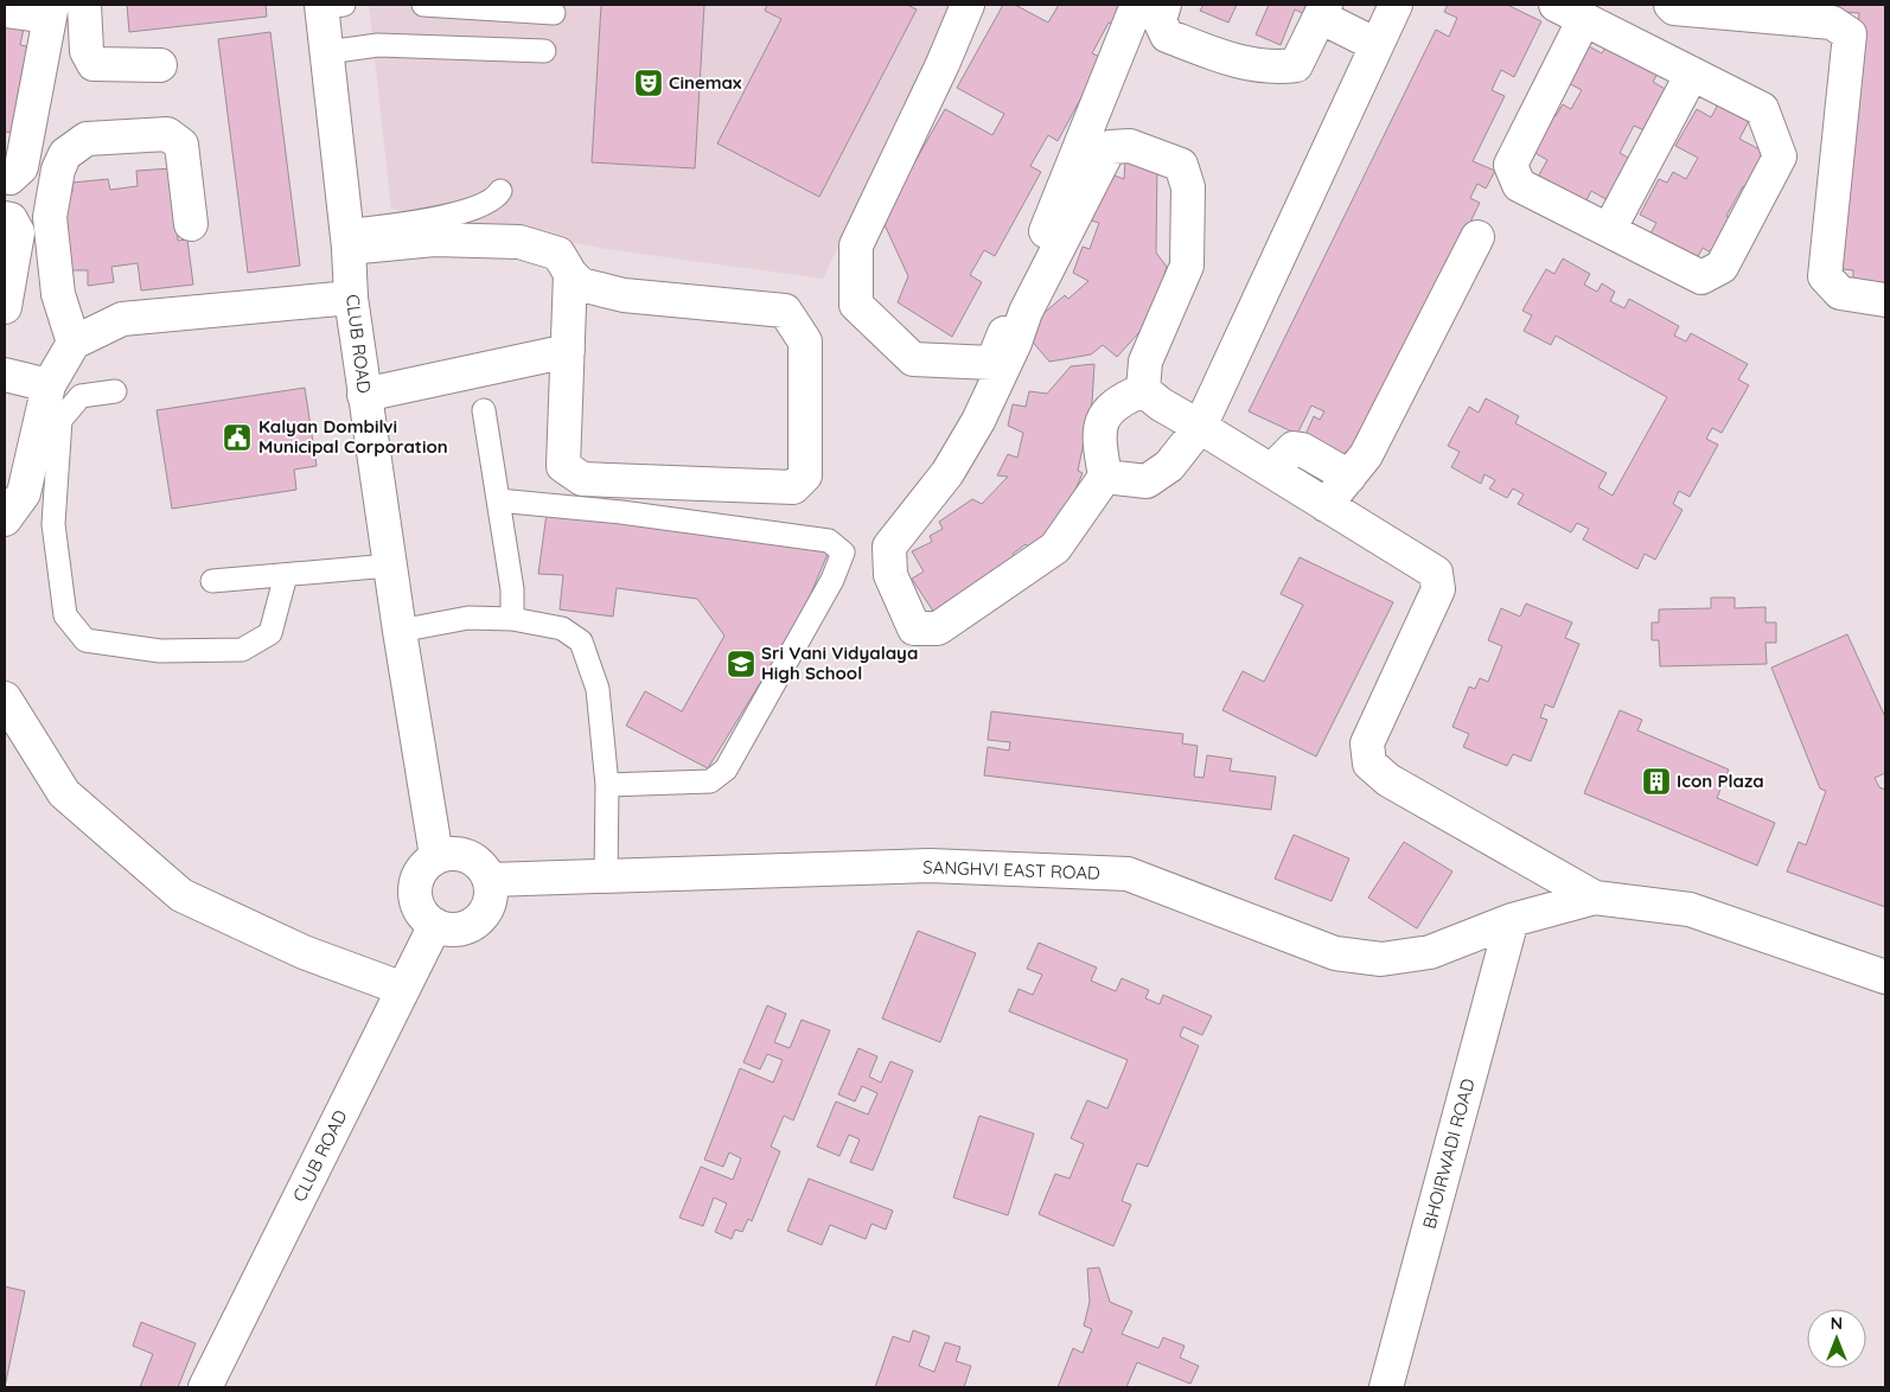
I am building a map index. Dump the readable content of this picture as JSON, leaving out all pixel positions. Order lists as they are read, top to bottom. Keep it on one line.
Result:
{"streets":{"street":["CLUB ROAD","SANGHVI EAST ROAD","BHOIRWADI ROAD"]},"crossings":[["CLUB ROAD","SANGHVI EAST ROAD"],["SANGHVI EAST ROAD","BHOIRWADI ROAD"]],"places":{"theatre":["Cinemax"],"public building":["Kalyan Dombilvi Municipal Corporation"],"school or university":["Sri Vani Vidyalaya High School"],"building":["Icon Plaza"]},"north":"top"}
